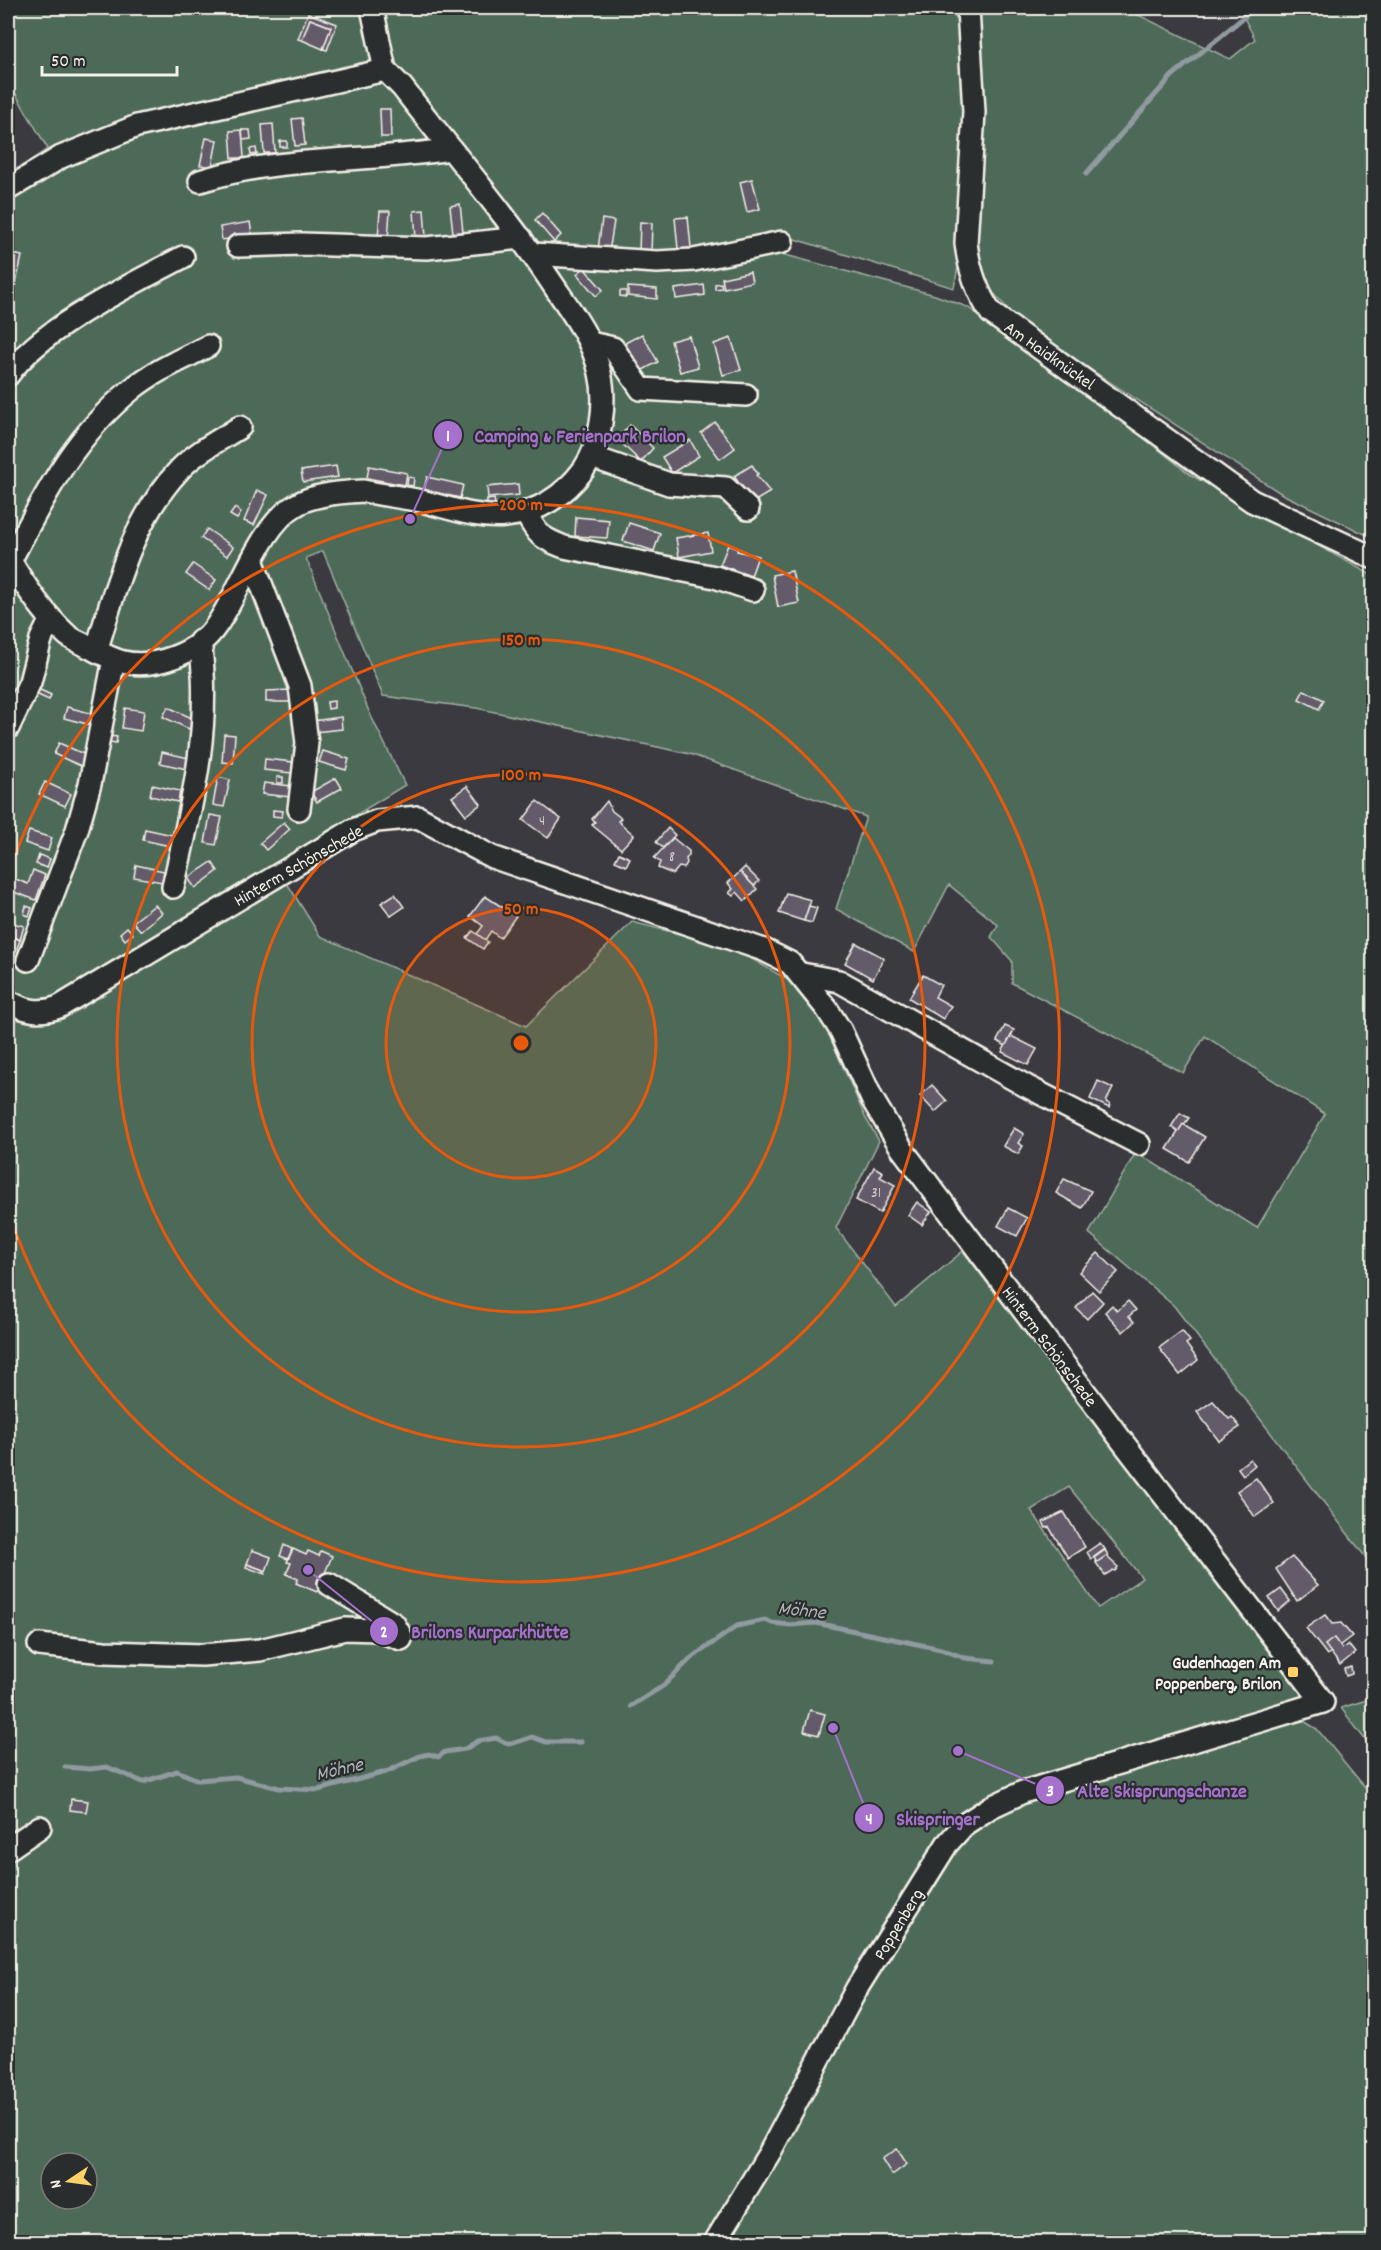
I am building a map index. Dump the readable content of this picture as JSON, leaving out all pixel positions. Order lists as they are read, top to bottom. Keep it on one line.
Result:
{"streets":{"street":["Am Haidknückel","Hinterm Schönschede","Poppenberg"]},"crossings":[["Hinterm Schönschede","Poppenberg"]],"water":["Möhne"],"places":{"other":["Camping & Ferienpark Brilon","Brilons Kurparkhütte","Skispringer","Alte Skisprungschanze"],"transit":["Gudenhagen Am Poppenberg, Brilon"]},"house_numbers":["4","8","31"],"scale_bar":"50 m","north":"left","rings":["200 m","150 m","100 m","50 m"]}
